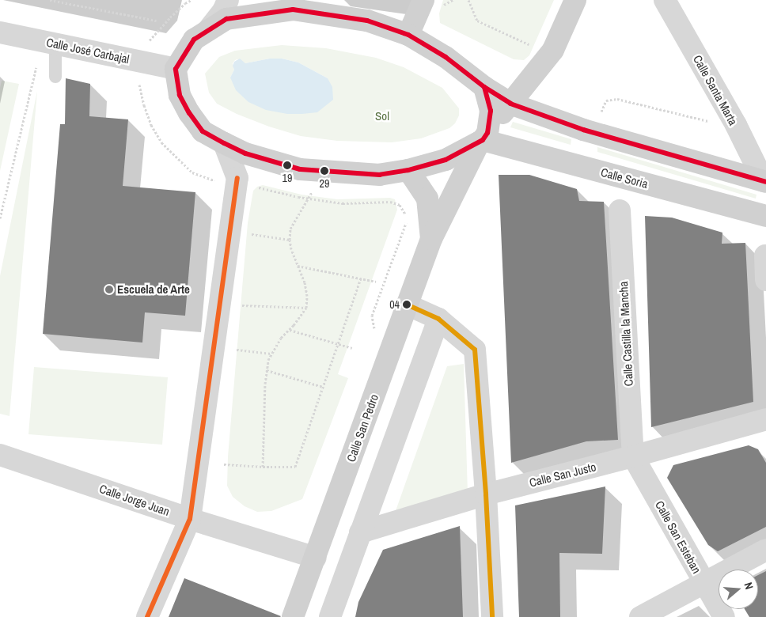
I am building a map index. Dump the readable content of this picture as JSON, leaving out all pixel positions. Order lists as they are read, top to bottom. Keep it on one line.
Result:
{"streets":{"main road":["Calle Soria","Calle San Pedro"],"street":["Calle José Carbajal","Calle Santa Marta","Calle Castilla la Mancha","Calle San Justo","Calle Jorge Juan","Calle San Esteban"]},"crossings":[["Calle Soria","Calle San Pedro"],["Calle Castilla la Mancha","Calle San Justo"],["Calle Castilla la Mancha","Calle San Esteban"],["Calle San Pedro","Calle Jorge Juan"],["Calle San Justo","Calle San Esteban"]],"parks":["Sol"],"places":["19","29","Escuela de Arte","04"],"north":"right"}
